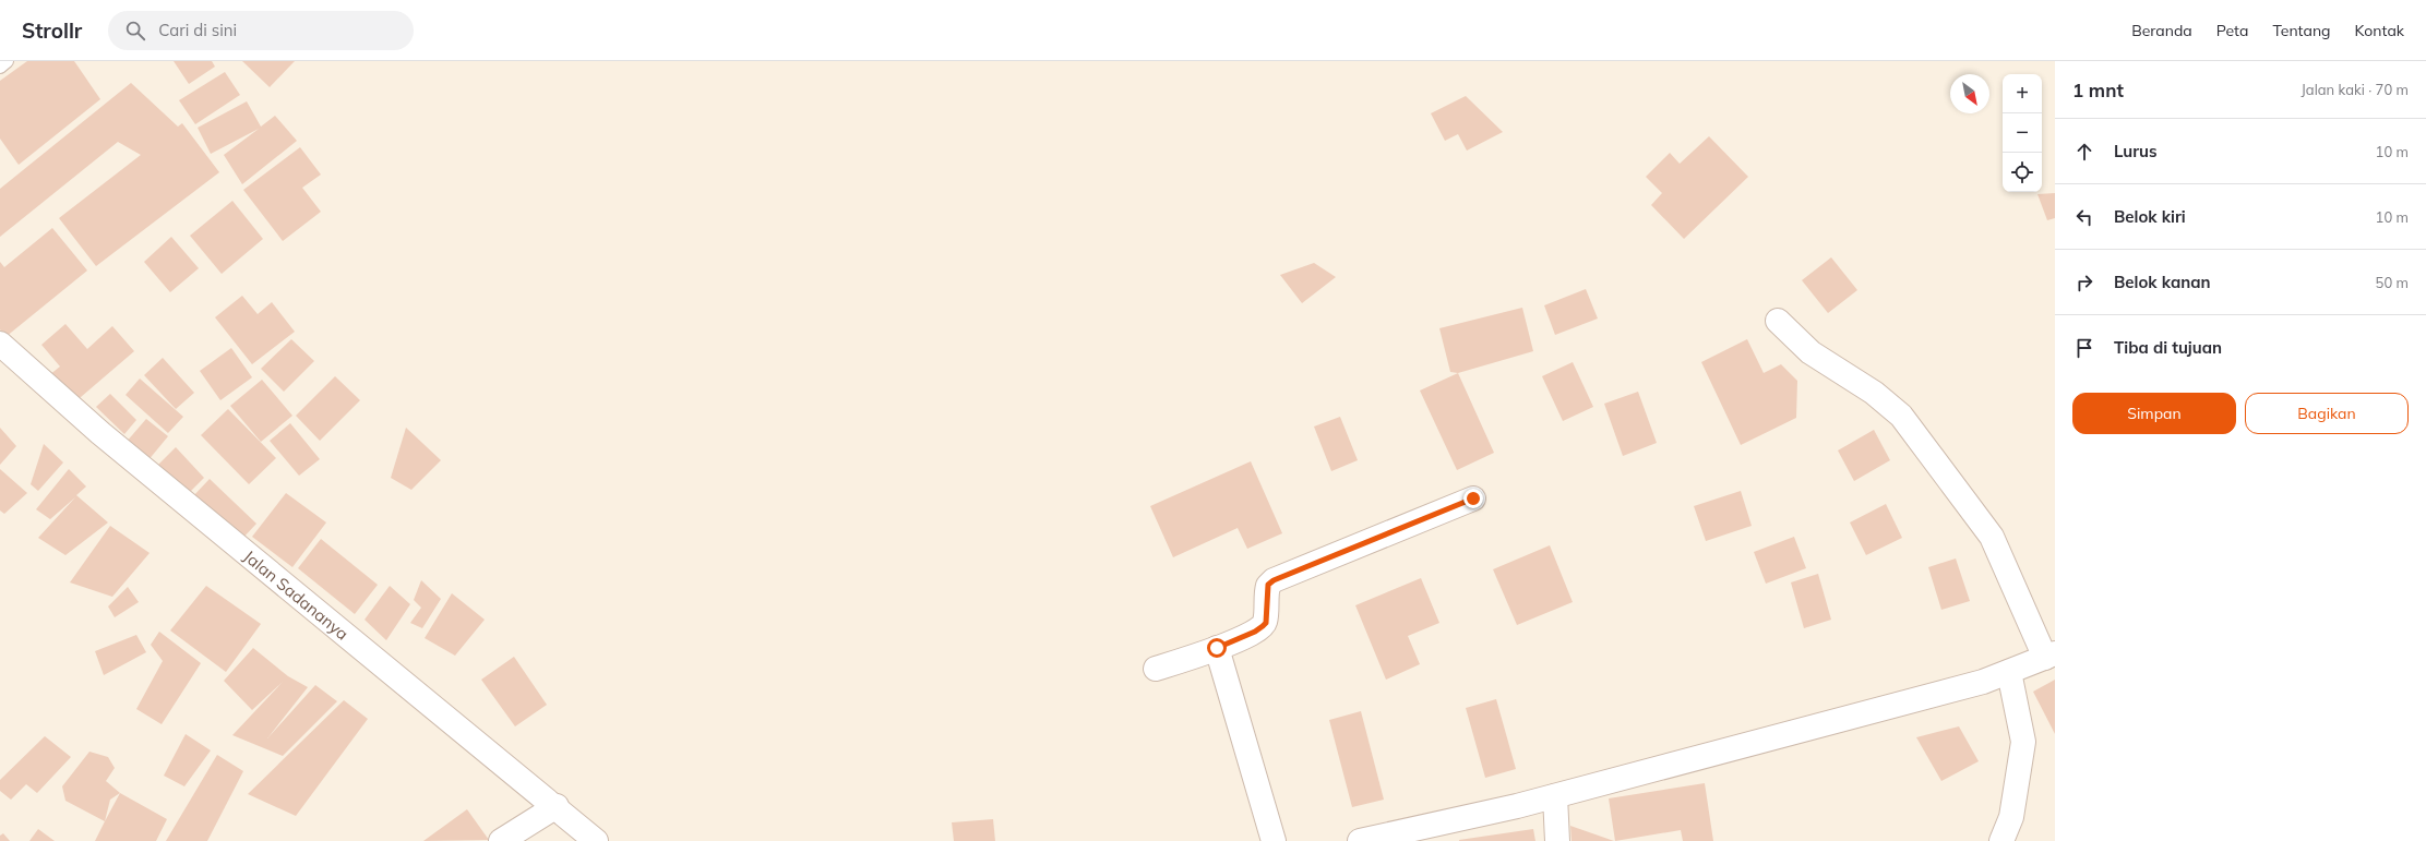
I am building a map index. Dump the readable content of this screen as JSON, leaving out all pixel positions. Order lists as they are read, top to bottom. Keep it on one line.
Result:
{"streets":{"street":["Jalan Sadananya"]},"north":"bottom right","page":{"header":"Strollr","search":"Cari di sini","nav":["Beranda","Peta","Tentang","Kontak"],"heading":["1 mnt","Jalan kaki · 70 m"],"map_buttons":["+","−"],"list":[["Lurus","10 m"],["Belok kiri","10 m"],["Belok kanan","50 m"],"Tiba di tujuan"],"buttons":["Simpan","Bagikan"]}}
